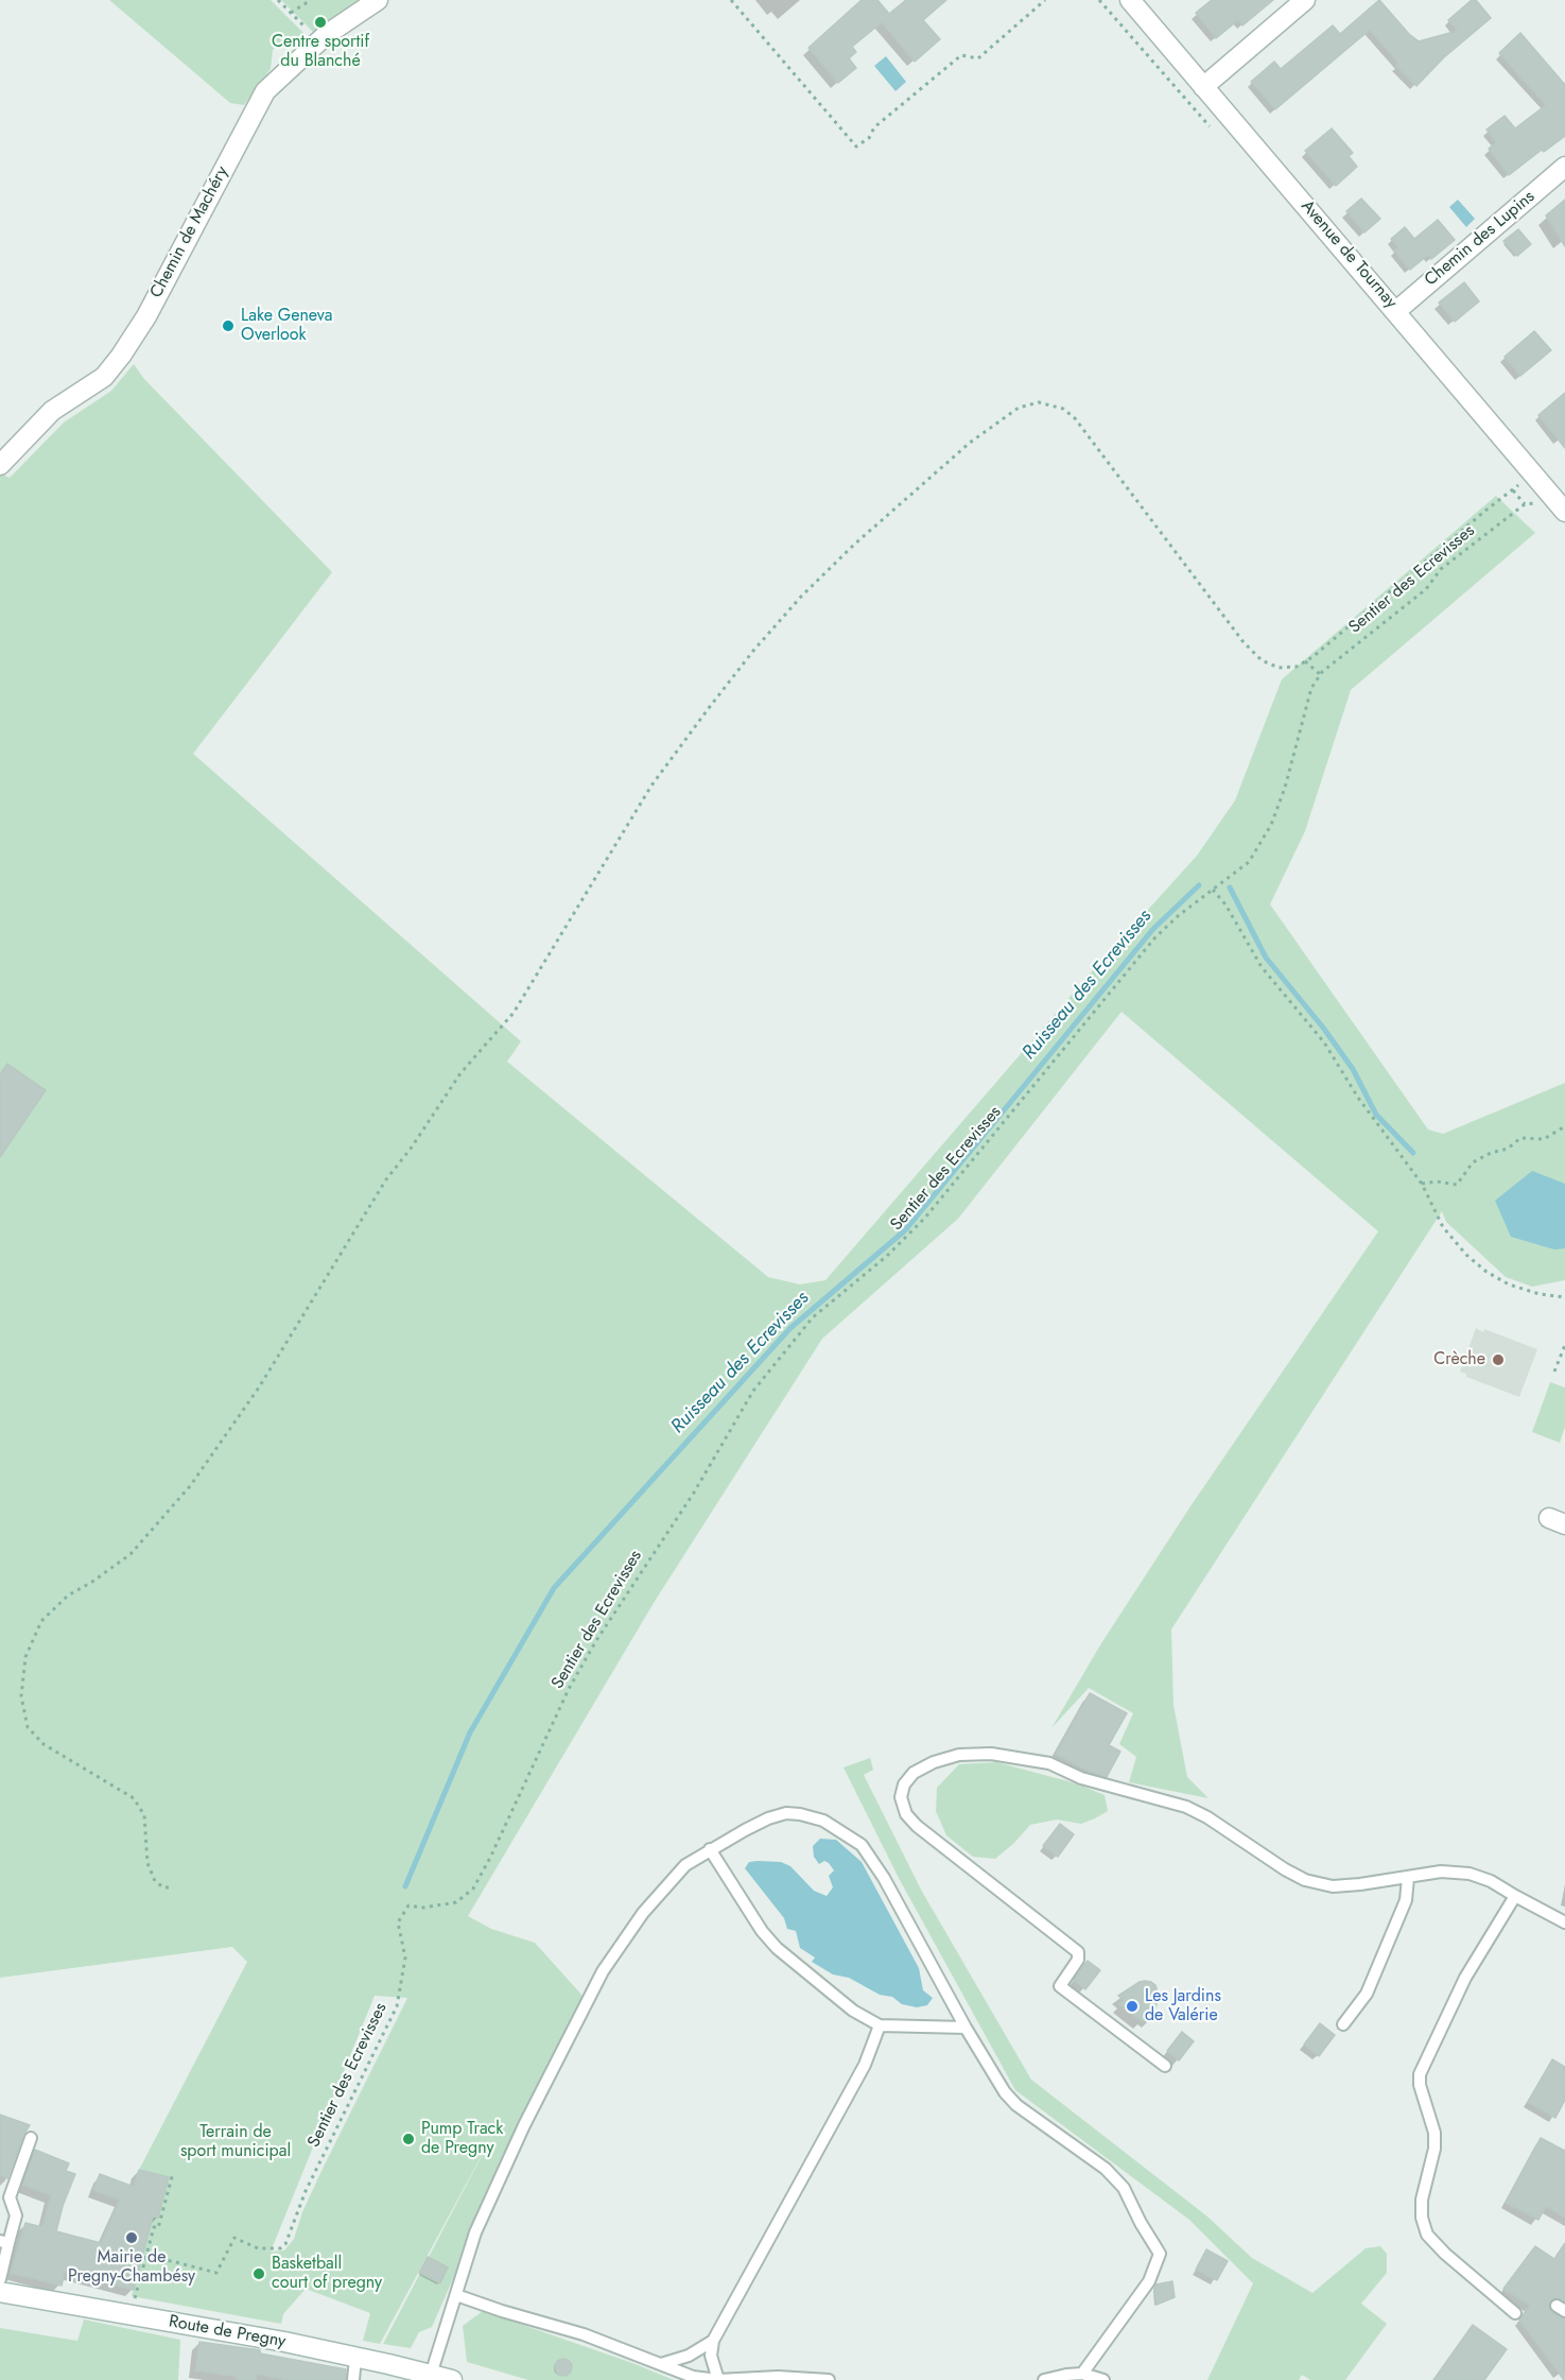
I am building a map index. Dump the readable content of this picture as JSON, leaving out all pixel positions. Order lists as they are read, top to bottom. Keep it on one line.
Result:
{"streets":{"street":["Chemin de Machéry","Chemin des Lupins","Avenue de Tournay","Route de Pregny"],"path":["Sentier des Ecrevisses"]},"crossings":[["Chemin des Lupins","Avenue de Tournay"]],"water":["Ruisseau des Ecrevisses"],"parks":["Terrain de sport municipal"],"places":["Centre sportif du Blanché","Lake Geneva Overlook","Crèche","Les Jardins de Valérie","Pump Track de Pregny","Mairie de Pregny-Chambésy","Basketball court of pregny"]}
